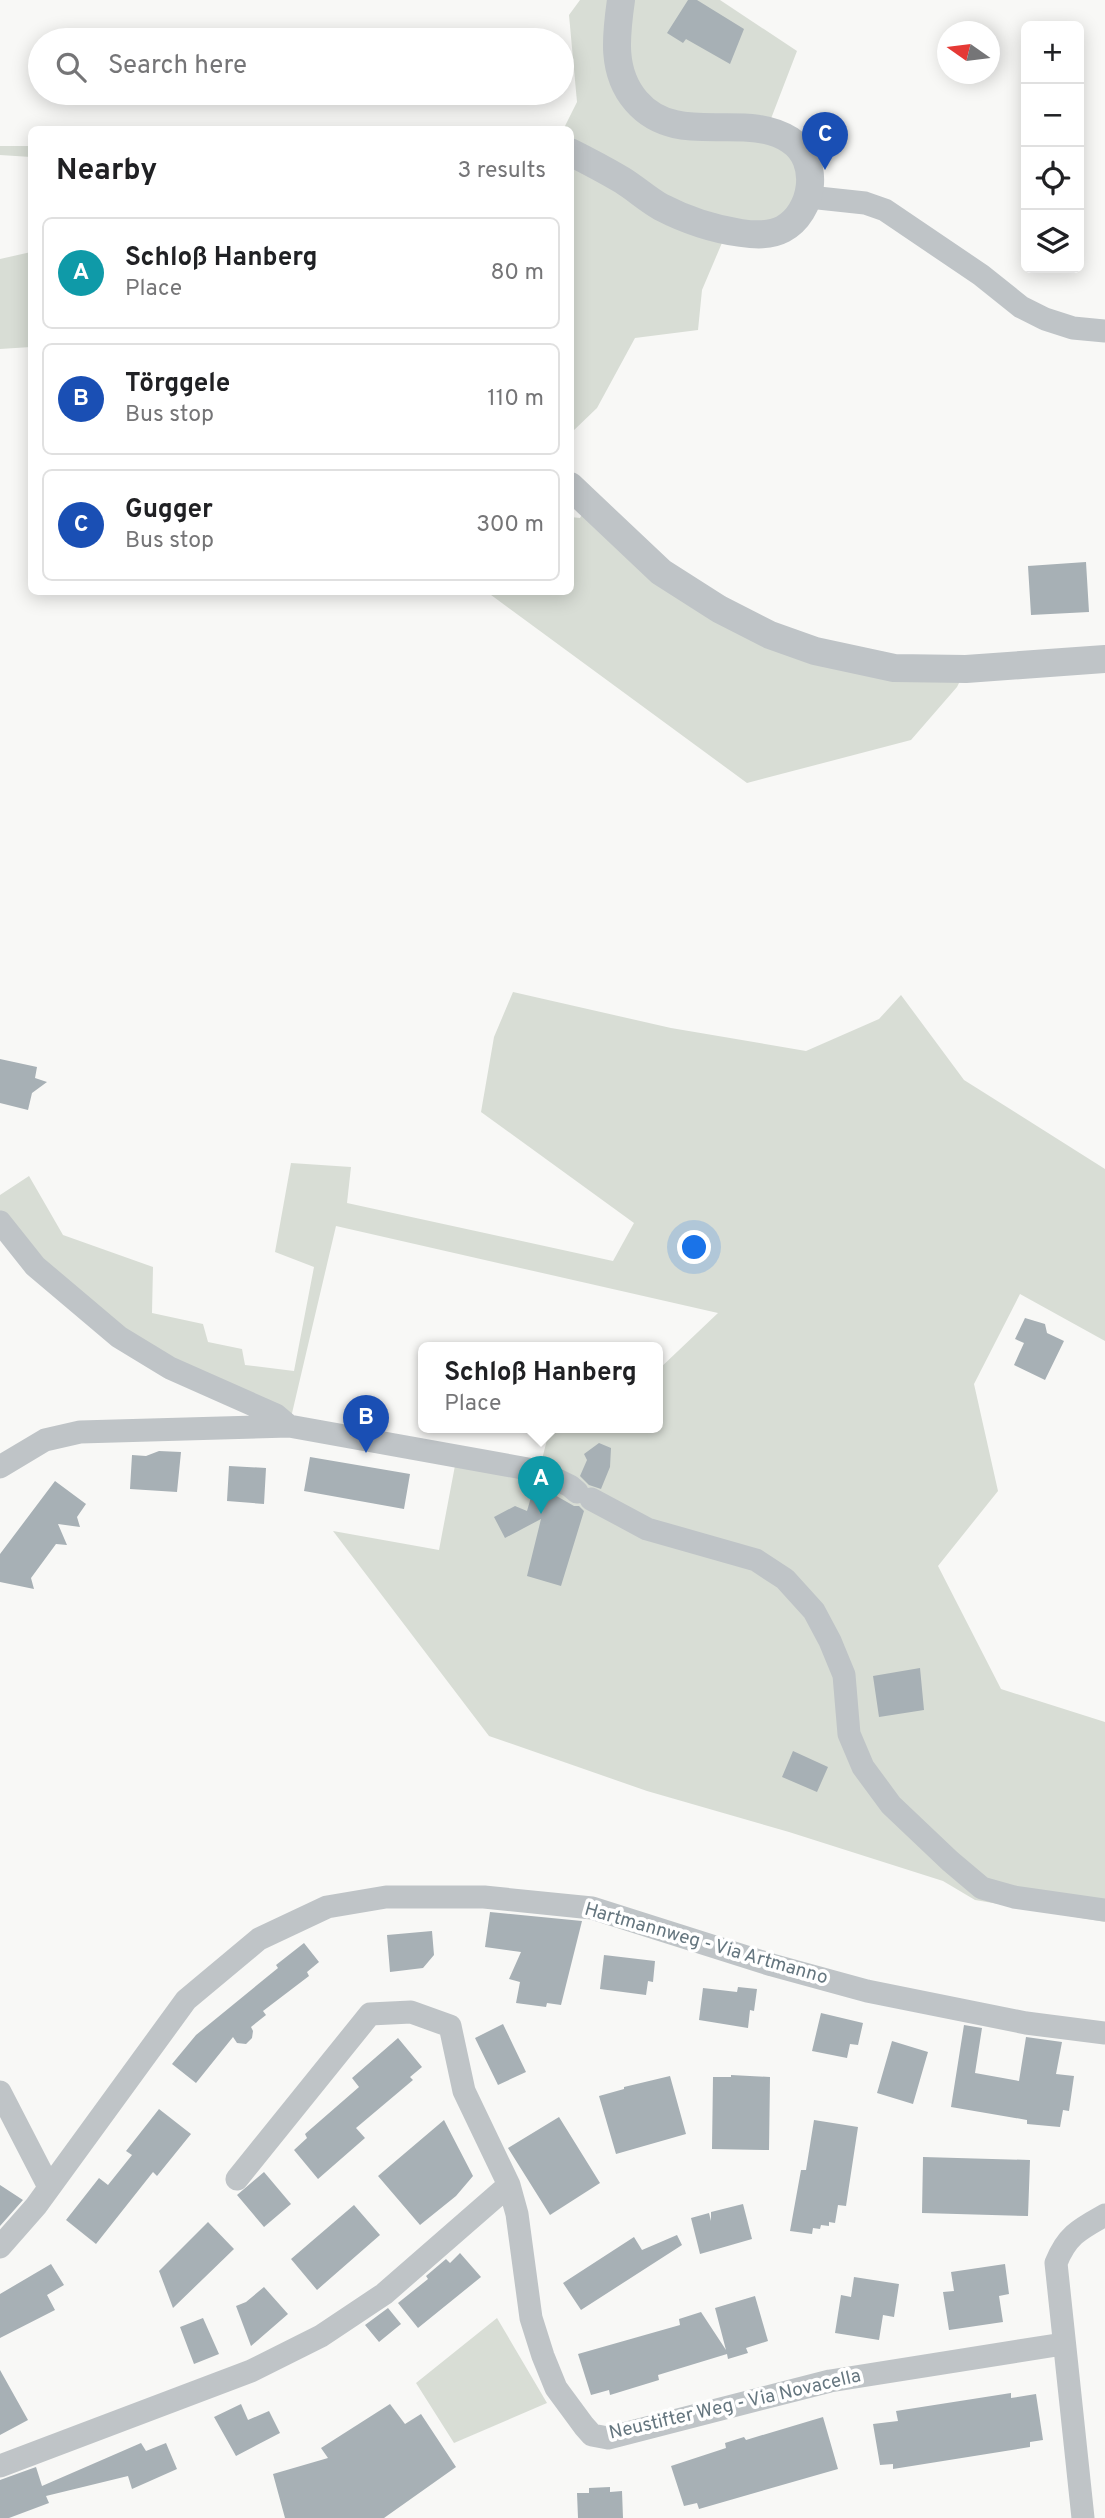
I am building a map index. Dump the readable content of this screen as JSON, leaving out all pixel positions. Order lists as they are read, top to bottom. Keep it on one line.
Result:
{"streets":{"street":["Hartmannweg - Via Artmanno","Neustifter Weg - Via Novacella"]},"north":"left","page":{"map_buttons":["+","−"],"search":"Search here","pins":["C","B","A"],"heading":["Nearby","3 results"],"list":[{"mark":"A","name":"Schloß Hanberg","note":"Place","value":"80 m"},{"mark":"B","name":"Törggele","note":"Bus stop","value":"110 m"},{"mark":"C","name":"Gugger","note":"Bus stop","value":"300 m"}],"popup":["Schloß Hanberg","Place"]}}
